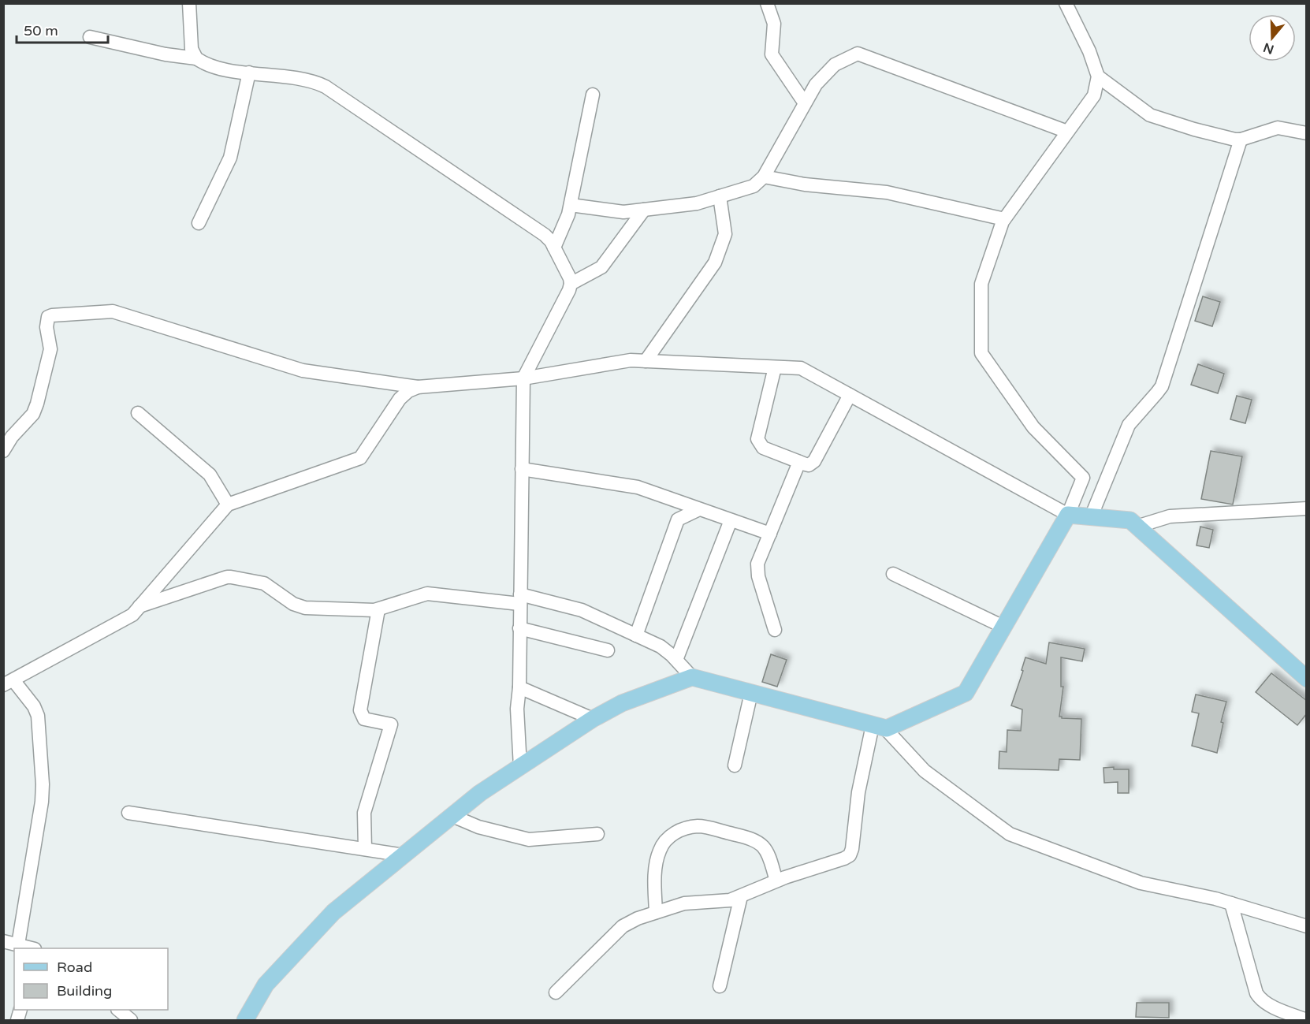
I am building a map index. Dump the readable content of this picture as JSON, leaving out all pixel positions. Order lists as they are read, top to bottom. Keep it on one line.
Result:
{"legend":["Road","Building"],"scale_bar":"50 m","north":"bottom"}
